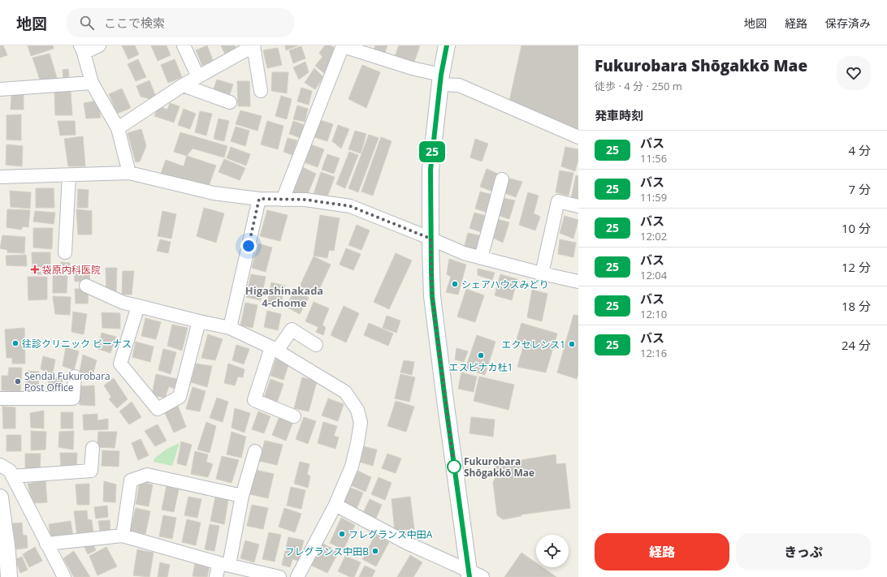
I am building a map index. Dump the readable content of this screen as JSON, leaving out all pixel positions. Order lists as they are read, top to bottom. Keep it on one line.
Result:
{"districts":["Higashinakada 4-chome"],"places":{"health":["袋原内科医院"],"other":["シェアハウスみどり","往診クリニック ビーナス","エクセレンス1","エスピナカ杜1","Sendai Fukurobara Post Office","Fukurobara Shōgakkō Mae","フレグランス中田A","フレグランス中田B"]},"lines":["bus line 25"],"page":{"header":"地図","search":"ここで検索","nav":["地図","経路","保存済み"],"on_map":"25","heading":[["Fukurobara Shōgakkō Mae","徒歩 · 4 分 · 250 m"],"発車時刻"],"list":[{"mark":"25","name":"バス","note":"11:56","value":"4 分"},{"mark":"25","name":"バス","note":"11:59","value":"7 分"},{"mark":"25","name":"バス","note":"12:02","value":"10 分"},{"mark":"25","name":"バス","note":"12:04","value":"12 分"},{"mark":"25","name":"バス","note":"12:10","value":"18 分"},{"mark":"25","name":"バス","note":"12:16","value":"24 分"}],"buttons":["経路","きっぷ"]}}
